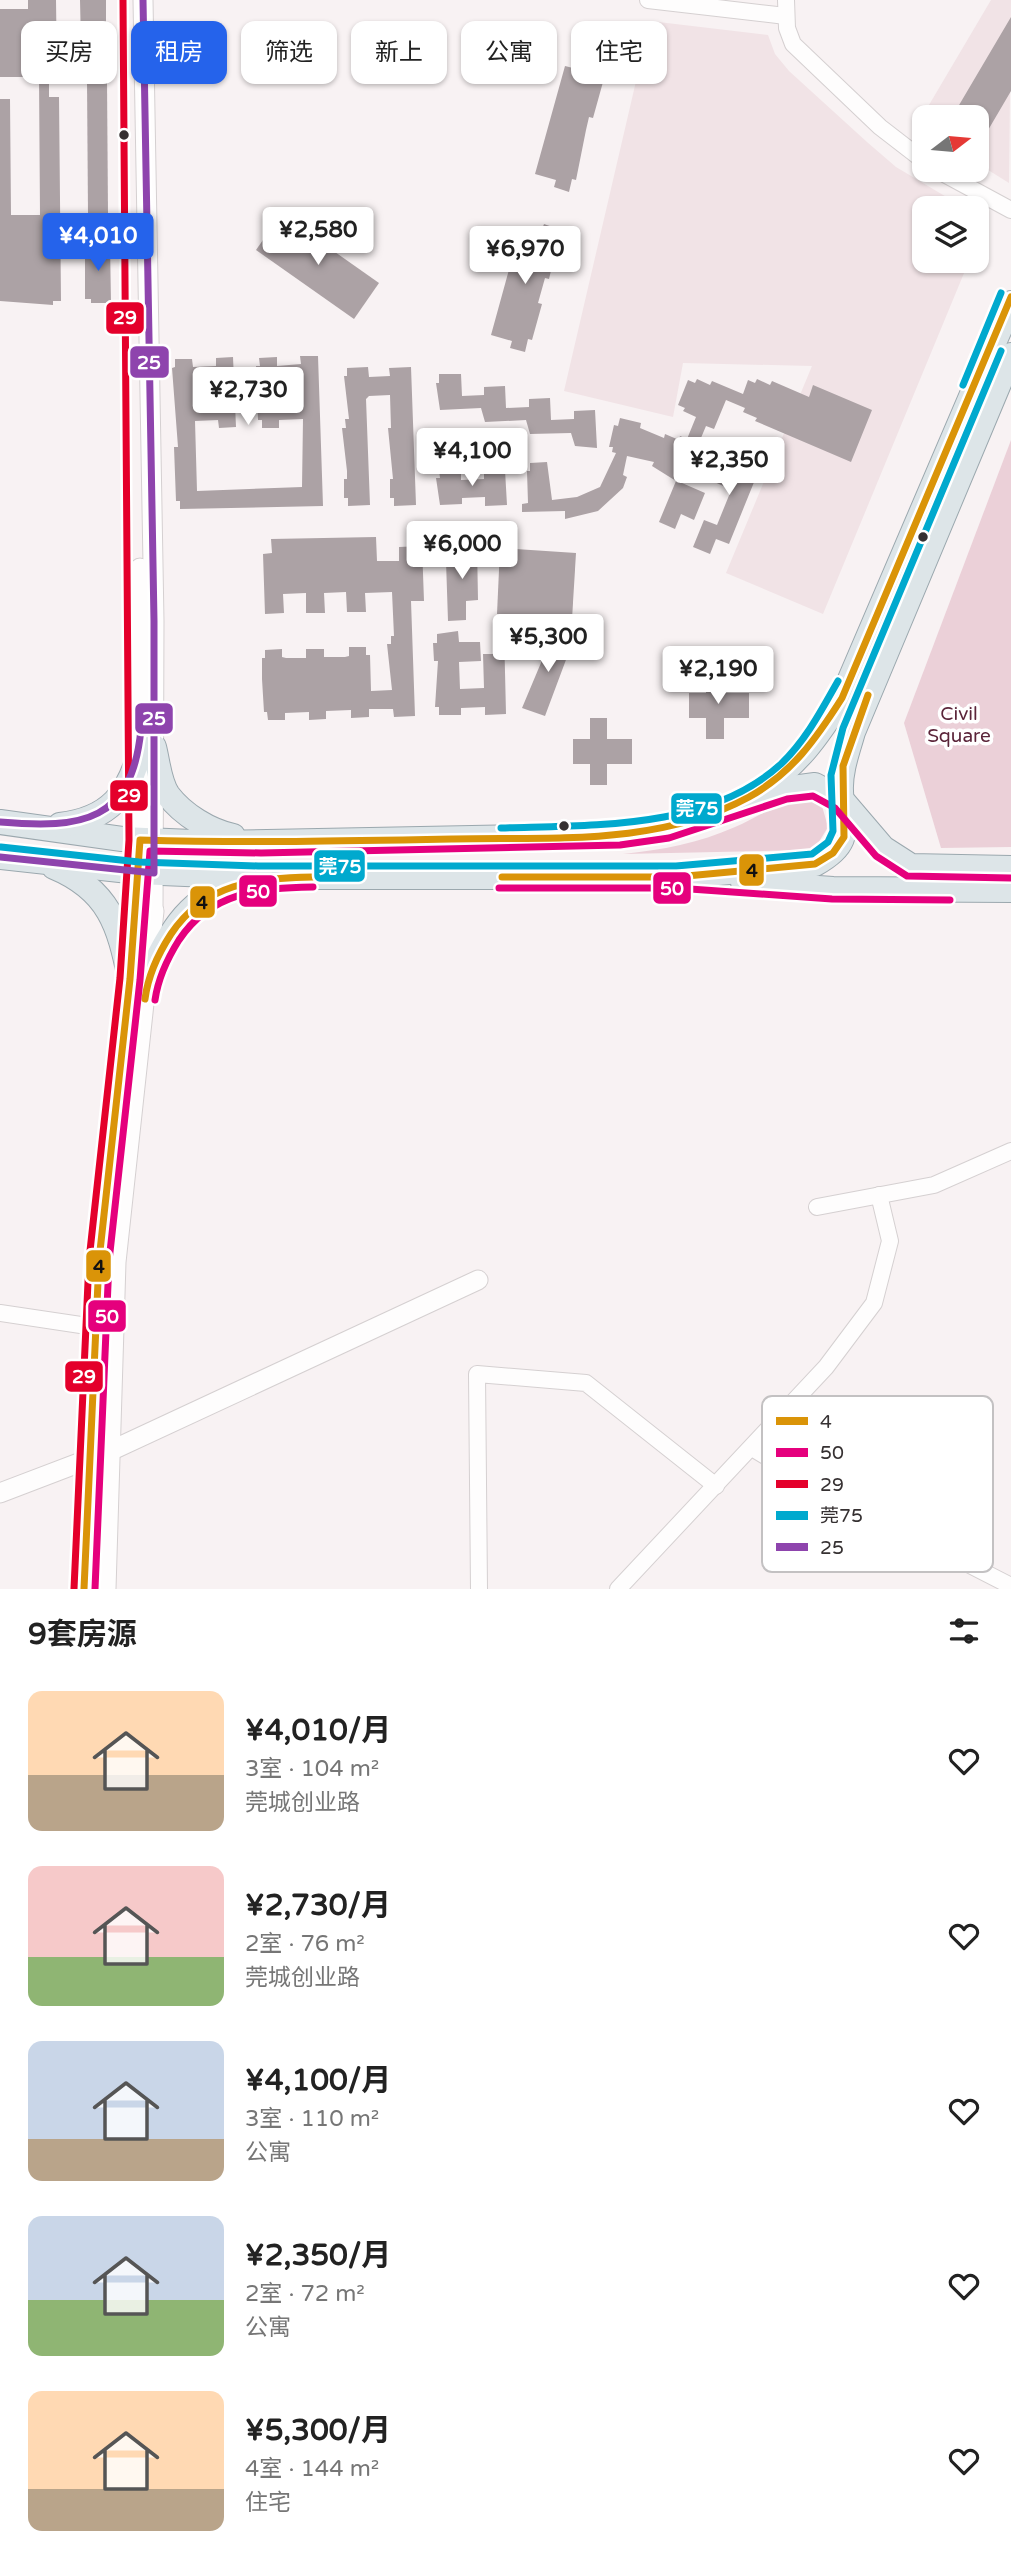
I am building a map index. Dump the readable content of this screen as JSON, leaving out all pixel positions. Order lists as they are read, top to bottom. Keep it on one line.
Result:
{"parks":["Civil Square"],"lines":["transit line 29","transit line 25","transit line 莞75","transit line 4","transit line 50"],"legend":["4","50","29","莞75","25"],"north":"right","page":{"chip":["买房","租房","筛选","新上","公寓","住宅"],"price":["¥2,580","¥4,010","¥6,970","¥2,730","¥4,100","¥2,350","¥6,000","¥5,300","¥2,190"],"heading":"9套房源","list":[{"name":"¥4,010/月","note":"3室 · 104 m² · 莞城创业路"},{"name":"¥2,730/月","note":"2室 · 76 m² · 莞城创业路"},{"name":"¥4,100/月","note":"3室 · 110 m² · 公寓"},{"name":"¥2,350/月","note":"2室 · 72 m² · 公寓"},{"name":"¥5,300/月","note":"4室 · 144 m² · 住宅"}]}}
